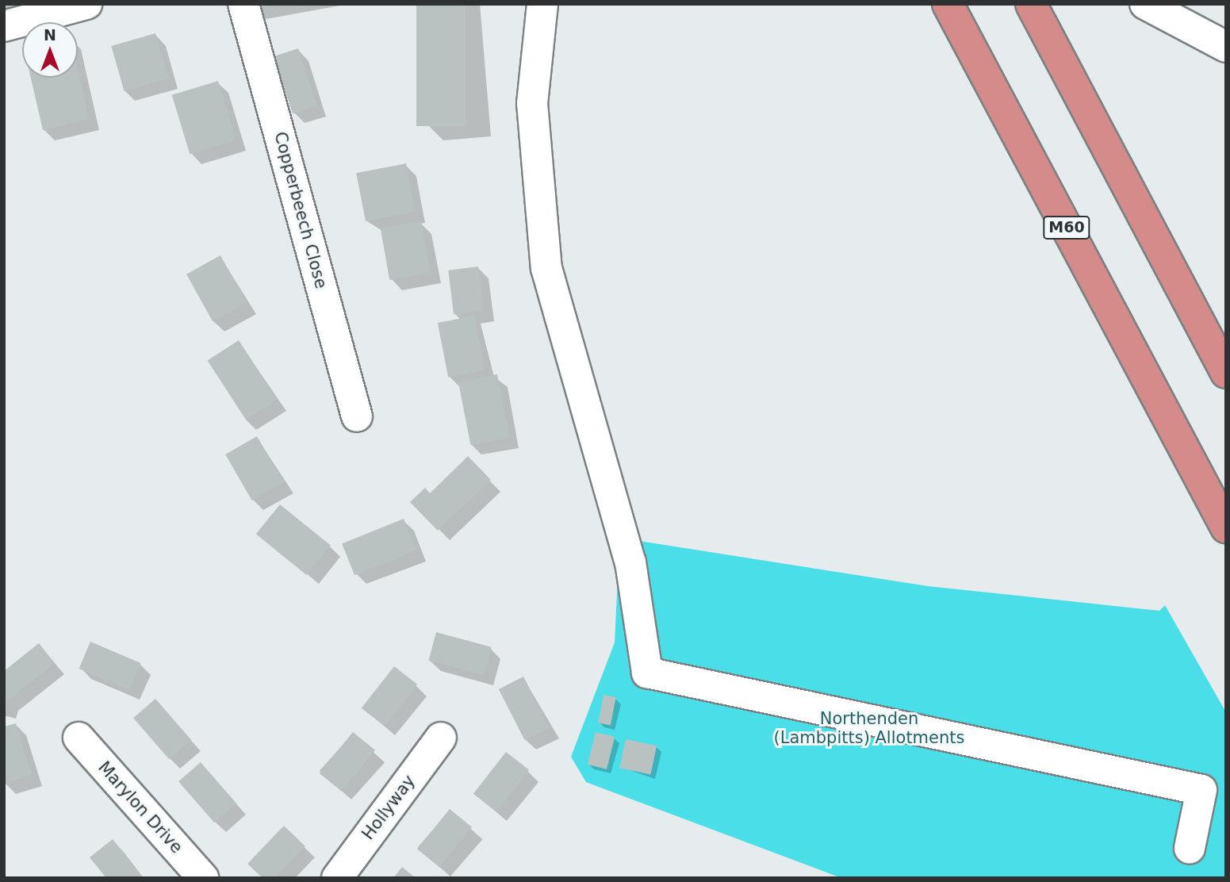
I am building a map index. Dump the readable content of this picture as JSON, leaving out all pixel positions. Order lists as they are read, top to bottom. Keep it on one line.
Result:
{"streets":{"highway":["M60"],"street":["Copperbeech Close","Marylon Drive","Hollyway"]},"parks":["Northenden (Lambpitts) Allotments"],"north":"top"}
